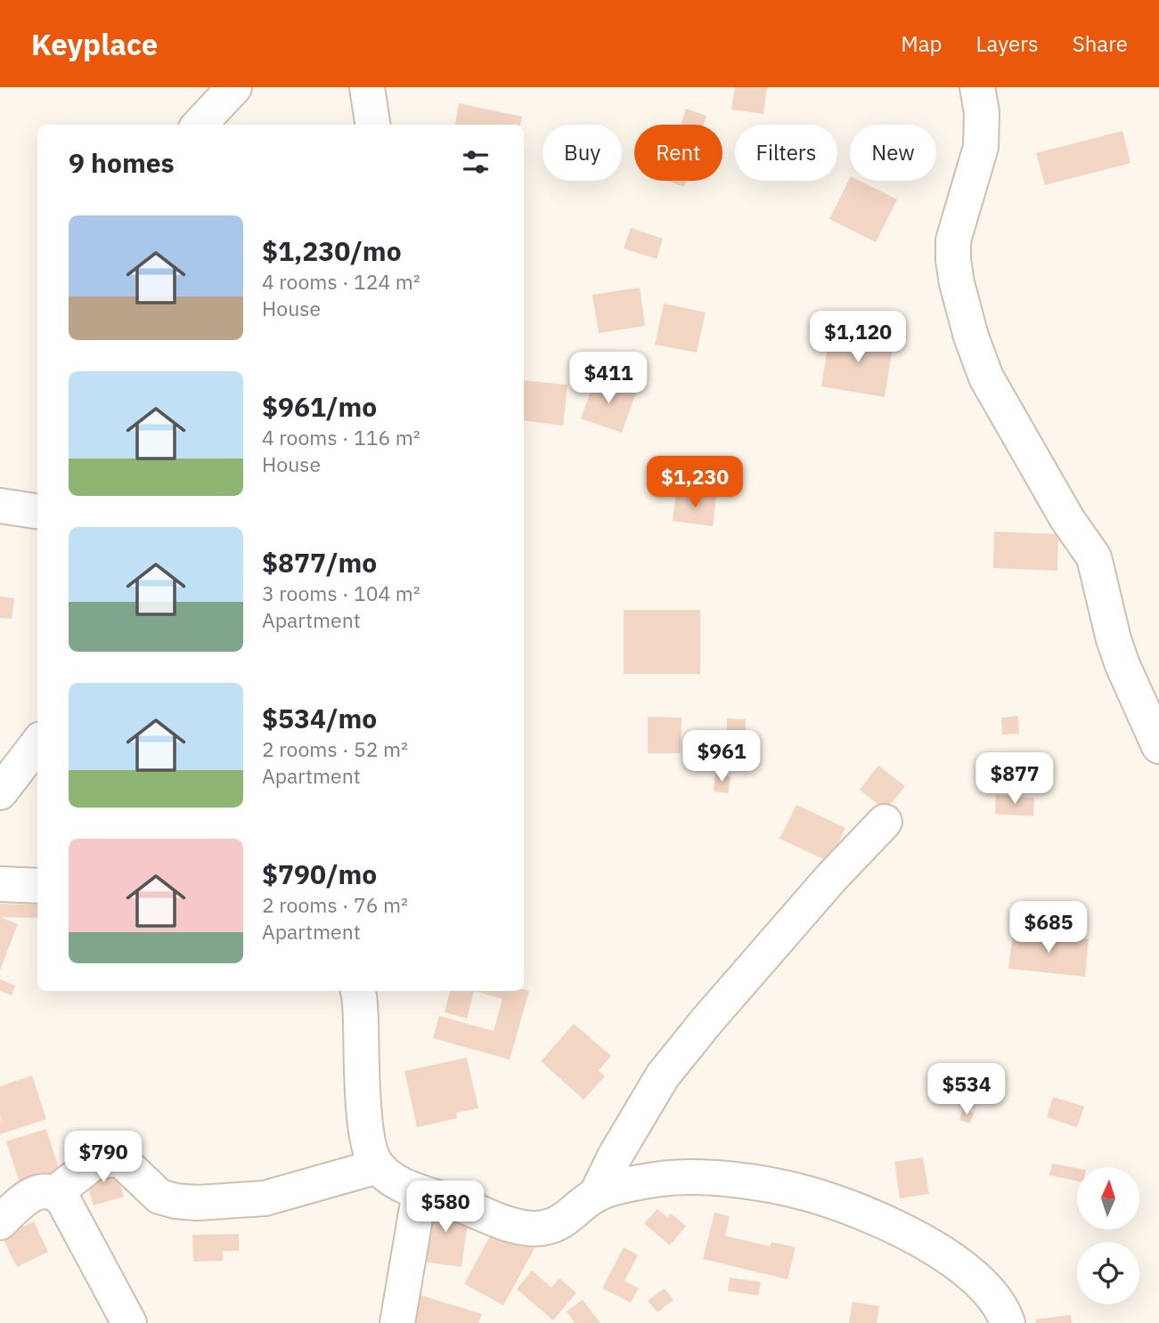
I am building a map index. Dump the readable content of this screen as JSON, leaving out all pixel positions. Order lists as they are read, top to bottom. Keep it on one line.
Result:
{"north":"top","page":{"header":"Keyplace","nav":["Map","Layers","Share"],"chip":["Buy","Rent","Filters","New"],"heading":"9 homes","list":[{"name":"$1,230/mo","note":"4 rooms · 124 m² · House"},{"name":"$961/mo","note":"4 rooms · 116 m² · House"},{"name":"$877/mo","note":"3 rooms · 104 m² · Apartment"},{"name":"$534/mo","note":"2 rooms · 52 m² · Apartment"},{"name":"$790/mo","note":"2 rooms · 76 m² · Apartment"}],"price":["$1,120","$411","$1,230","$961","$877","$685","$534","$790","$580"]}}
